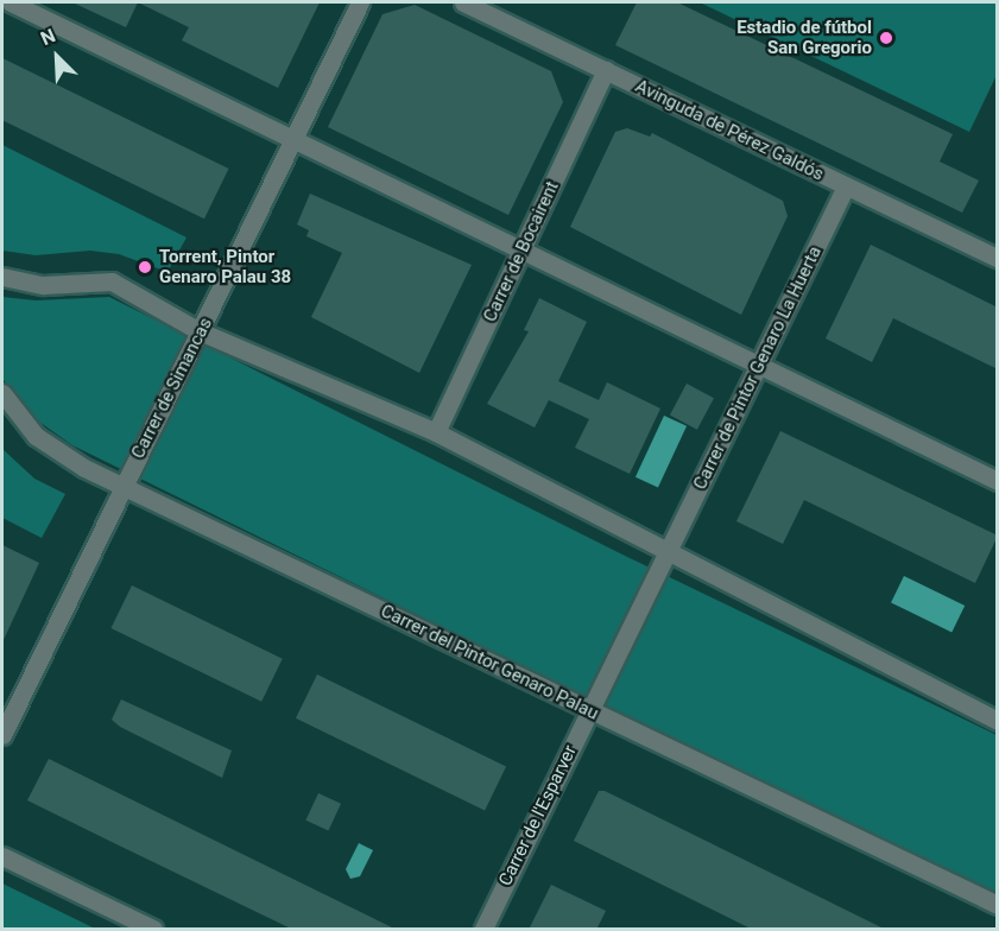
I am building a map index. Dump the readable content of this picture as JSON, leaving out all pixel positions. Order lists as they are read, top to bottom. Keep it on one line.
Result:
{"streets":{"street":["Avinguda de Pérez Galdós","Carrer de Bocairent","Carrer de Pintor Genaro La Huerta","Carrer de Simancas","Carrer del Pintor Genaro Palau","Carrer de l'Esparver"]},"crossings":[["Avinguda de Pérez Galdós","Carrer de Bocairent"],["Avinguda de Pérez Galdós","Carrer de Pintor Genaro La Huerta"],["Carrer de Pintor Genaro La Huerta","Carrer de l'Esparver"],["Carrer de Simancas","Carrer del Pintor Genaro Palau"],["Carrer del Pintor Genaro Palau","Carrer de l'Esparver"]],"places":["Estadio de fútbol San Gregorio","Torrent, Pintor Genaro Palau 38"],"north":"top left"}
